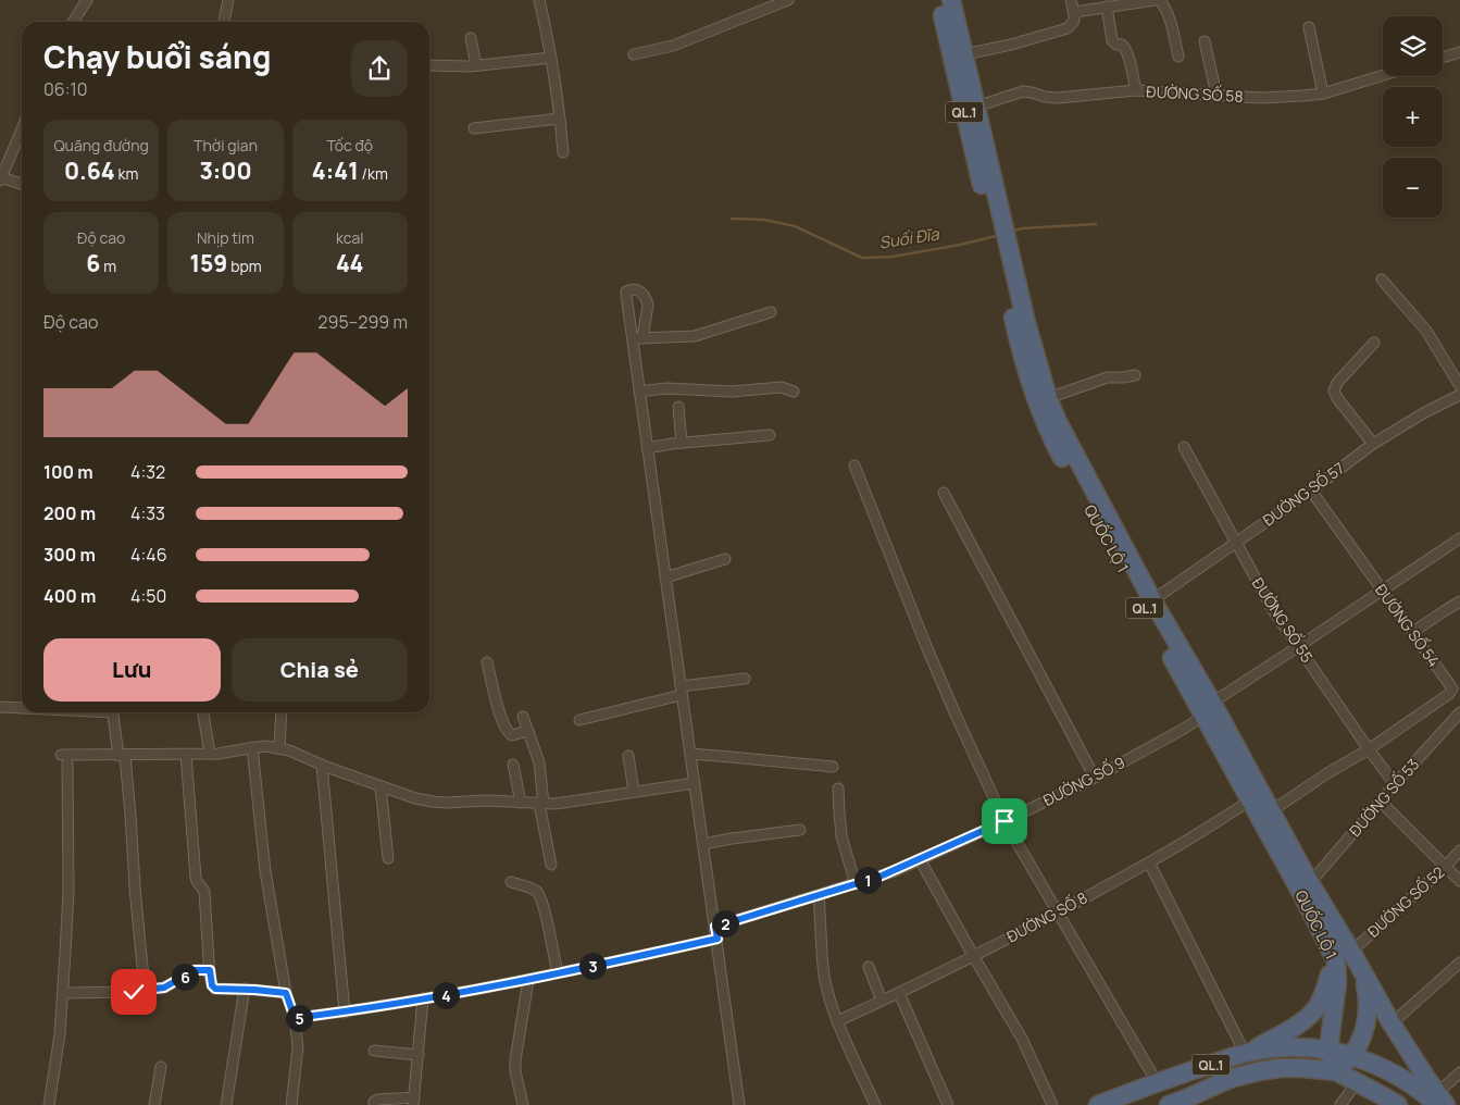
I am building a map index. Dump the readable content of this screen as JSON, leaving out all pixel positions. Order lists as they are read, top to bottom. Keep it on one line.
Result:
{"streets":{"highway":["QL.1","QUỐC LỘ 1"],"street":["ĐƯỜNG SỐ 58","ĐƯỜNG SỐ 57","ĐƯỜNG SỐ 55","ĐƯỜNG SỐ 54","ĐƯỜNG SỐ 9","ĐƯỜNG SỐ 53","ĐƯỜNG SỐ 52","ĐƯỜNG SỐ 8"]},"crossings":[["ĐƯỜNG SỐ 58","QUỐC LỘ 1"],["QL.1","QUỐC LỘ 1"],["ĐƯỜNG SỐ 57","QUỐC LỘ 1"],["ĐƯỜNG SỐ 57","ĐƯỜNG SỐ 55"],["ĐƯỜNG SỐ 57","ĐƯỜNG SỐ 54"],["QUỐC LỘ 1","ĐƯỜNG SỐ 54"],["QUỐC LỘ 1","ĐƯỜNG SỐ 9"],["QUỐC LỘ 1","ĐƯỜNG SỐ 53"],["QUỐC LỘ 1","ĐƯỜNG SỐ 52"],["QUỐC LỘ 1","ĐƯỜNG SỐ 8"],["ĐƯỜNG SỐ 55","ĐƯỜNG SỐ 54"],["ĐƯỜNG SỐ 55","ĐƯỜNG SỐ 9"],["ĐƯỜNG SỐ 55","ĐƯỜNG SỐ 53"],["ĐƯỜNG SỐ 54","ĐƯỜNG SỐ 9"]],"water":["Suối Đĩa"],"page":{"map_buttons":["+","−"],"heading":["Chạy buổi sáng","06:10"],"stats":[["Quãng đường","0.64 km"],["Thời gian","3:00"],["Tốc độ","4:41 /km"],["Độ cao","6 m"],["Nhịp tim","159 bpm"],["kcal","44"]],"chart":["Độ cao","295–299 m"],"list":[{"name":"100 m","note":"4:32"},{"name":"200 m","note":"4:33"},{"name":"300 m","note":"4:46"},{"name":"400 m","note":"4:50"}],"buttons":["Lưu","Chia sẻ"],"pins":["1","2","3","6","4","5"]}}
